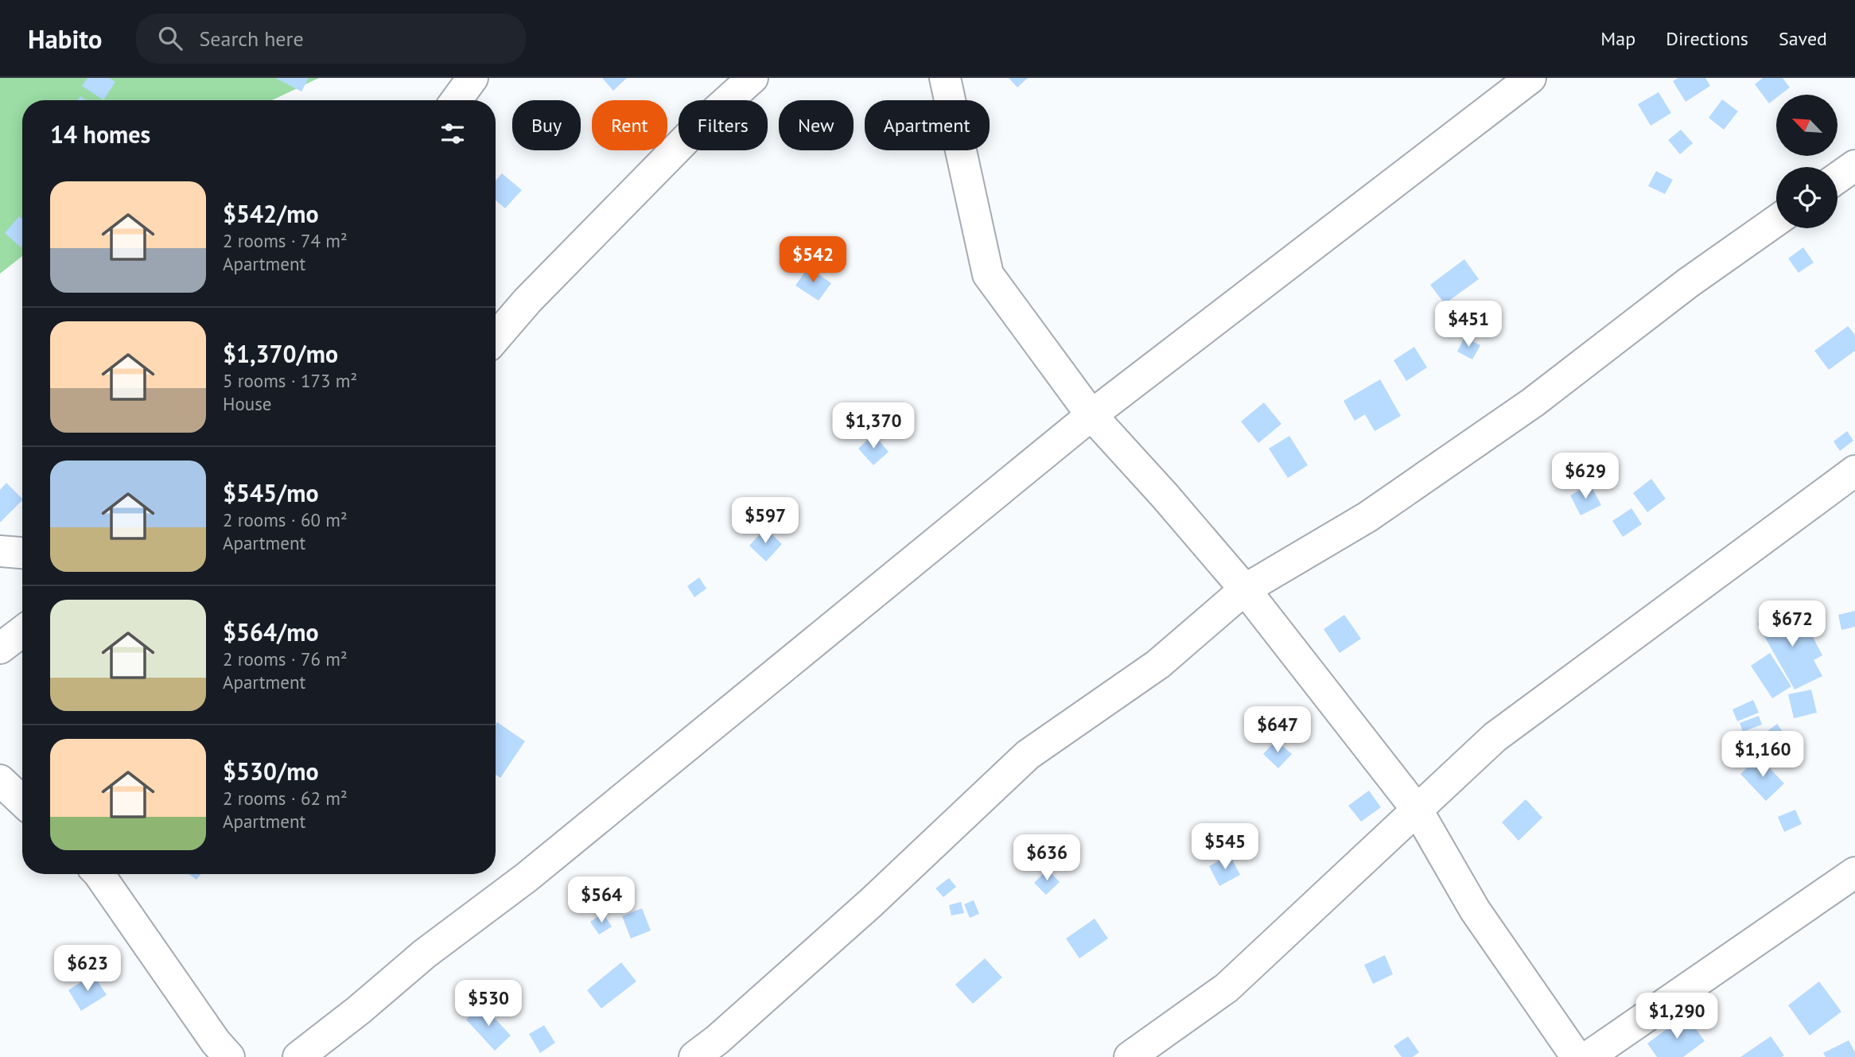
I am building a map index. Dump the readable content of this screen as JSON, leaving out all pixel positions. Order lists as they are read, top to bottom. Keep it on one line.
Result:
{"north":"top left","page":{"header":"Habito","search":"Search here","nav":["Map","Directions","Saved"],"chip":["Buy","Rent","Filters","New","Apartment"],"heading":"14 homes","list":[{"name":"$542/mo","note":"2 rooms · 74 m² · Apartment"},{"name":"$1,370/mo","note":"5 rooms · 173 m² · House"},{"name":"$545/mo","note":"2 rooms · 60 m² · Apartment"},{"name":"$564/mo","note":"2 rooms · 76 m² · Apartment"},{"name":"$530/mo","note":"2 rooms · 62 m² · Apartment"}],"price":["$542","$451","$1,370","$629","$597","$672","$647","$1,160","$545","$636","$564","$623","$530","$1,290"]}}
